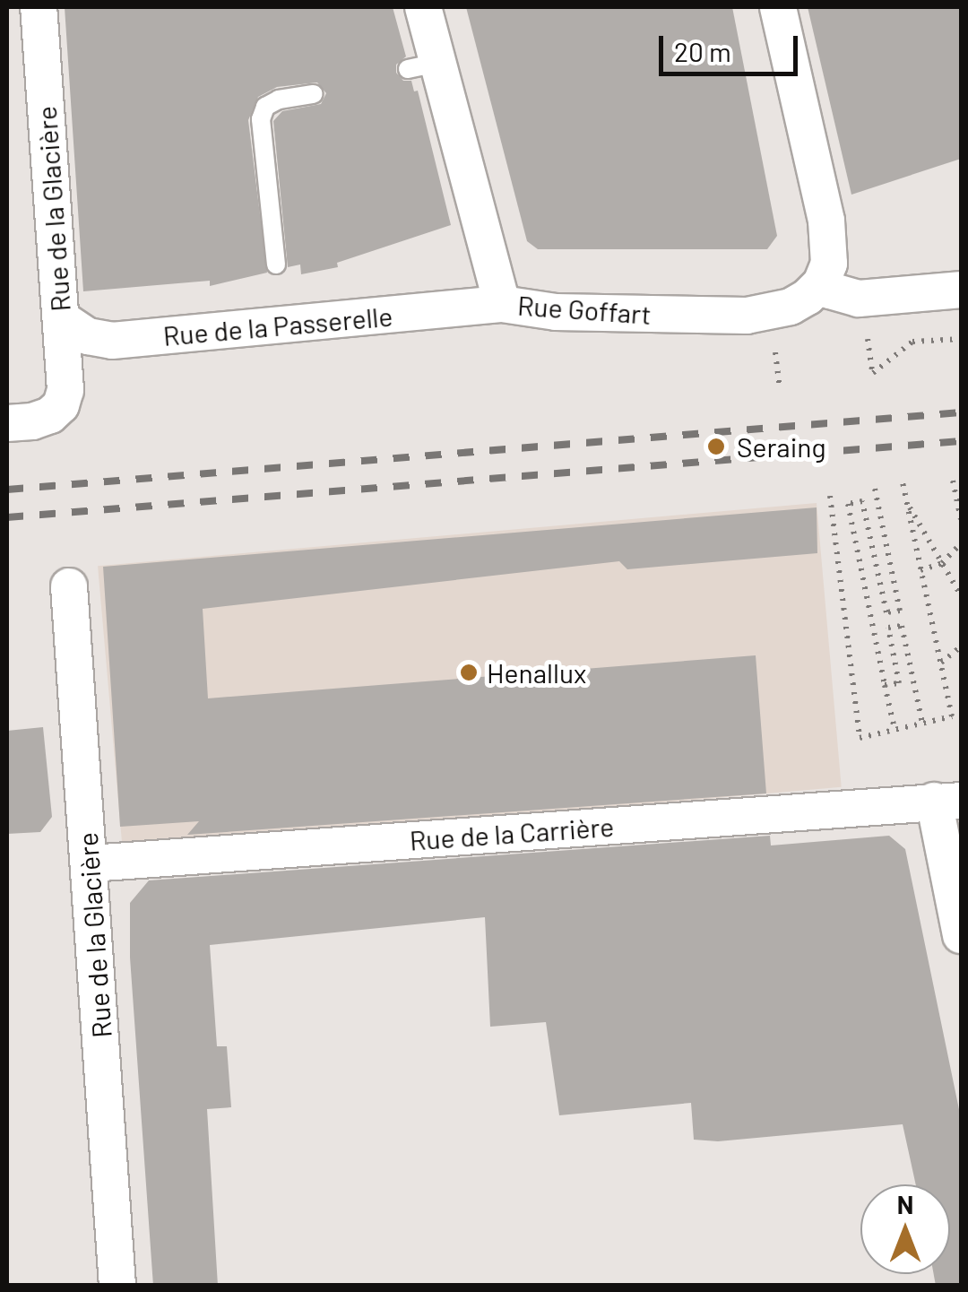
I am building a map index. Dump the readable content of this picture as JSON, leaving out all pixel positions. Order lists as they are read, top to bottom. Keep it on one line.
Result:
{"streets":{"street":["Rue de la Glacière","Rue Goffart","Rue de la Passerelle","Rue de la Carrière"]},"crossings":[["Rue de la Glacière","Rue de la Passerelle"],["Rue de la Glacière","Rue de la Carrière"],["Rue Goffart","Rue de la Passerelle"]],"places":["Seraing","Henallux"],"scale_bar":"20 m","north":"top"}
